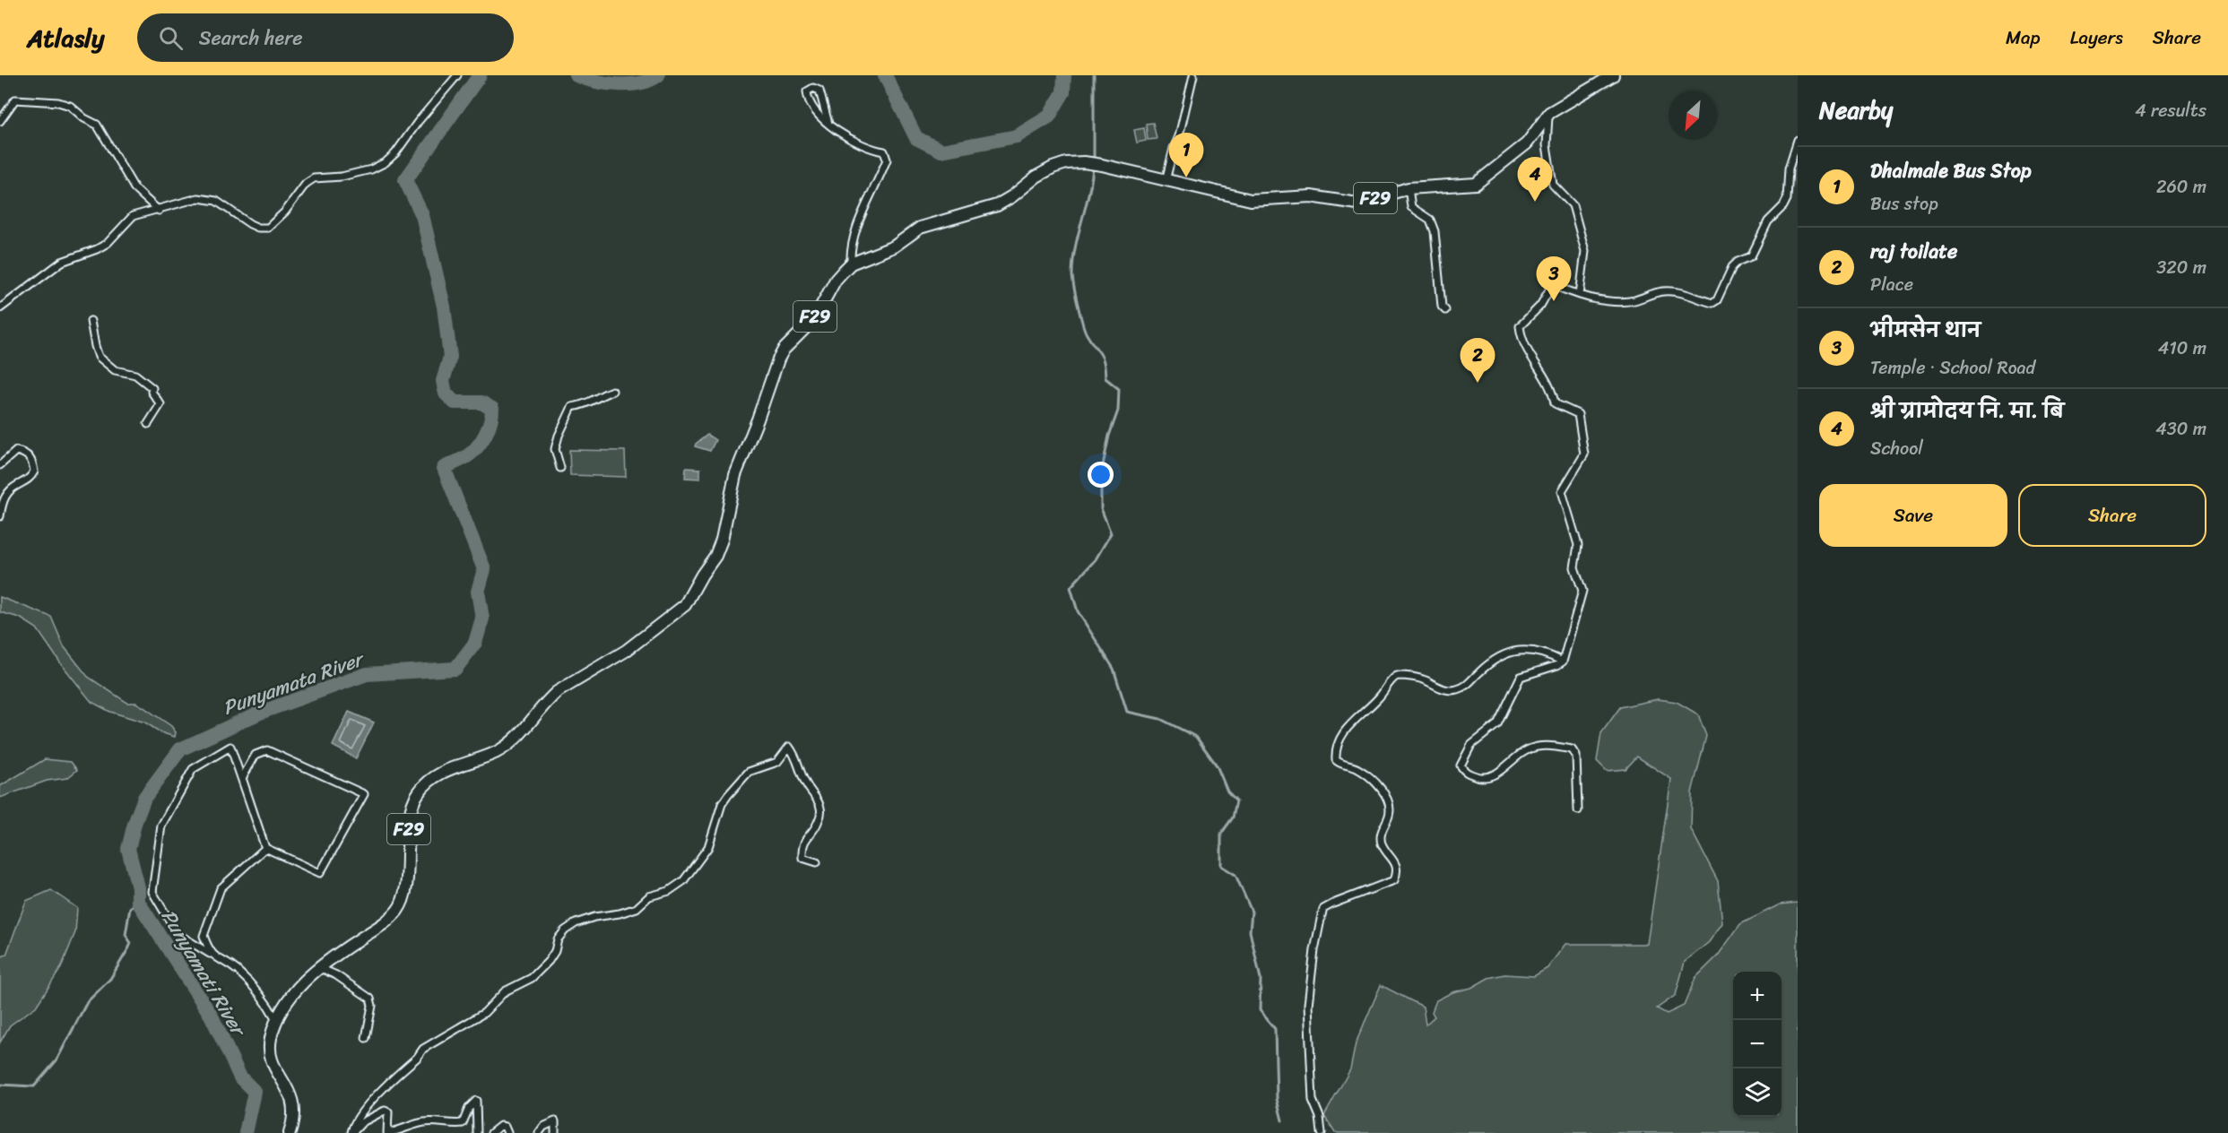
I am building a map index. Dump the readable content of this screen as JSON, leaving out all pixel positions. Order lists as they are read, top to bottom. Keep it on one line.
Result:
{"streets":{"main road":["F29"]},"water":["Punyamata River","Punyamati River"],"north":"bottom left","page":{"header":"Atlasly","search":"Search here","nav":["Map","Layers","Share"],"heading":["Nearby","4 results"],"pins":["1","4","3","2"],"list":[{"mark":"1","name":"Dhalmale Bus Stop","note":"Bus stop","value":"260 m"},{"mark":"2","name":"raj toilate","note":"Place","value":"320 m"},{"mark":"3","name":"भीमसेन थान","note":"Temple · School Road","value":"410 m"},{"mark":"4","name":"श्री ग्रामोदय नि. मा. बि","note":"School","value":"430 m"}],"buttons":["Save","Share"],"map_buttons":["+","−"]}}
